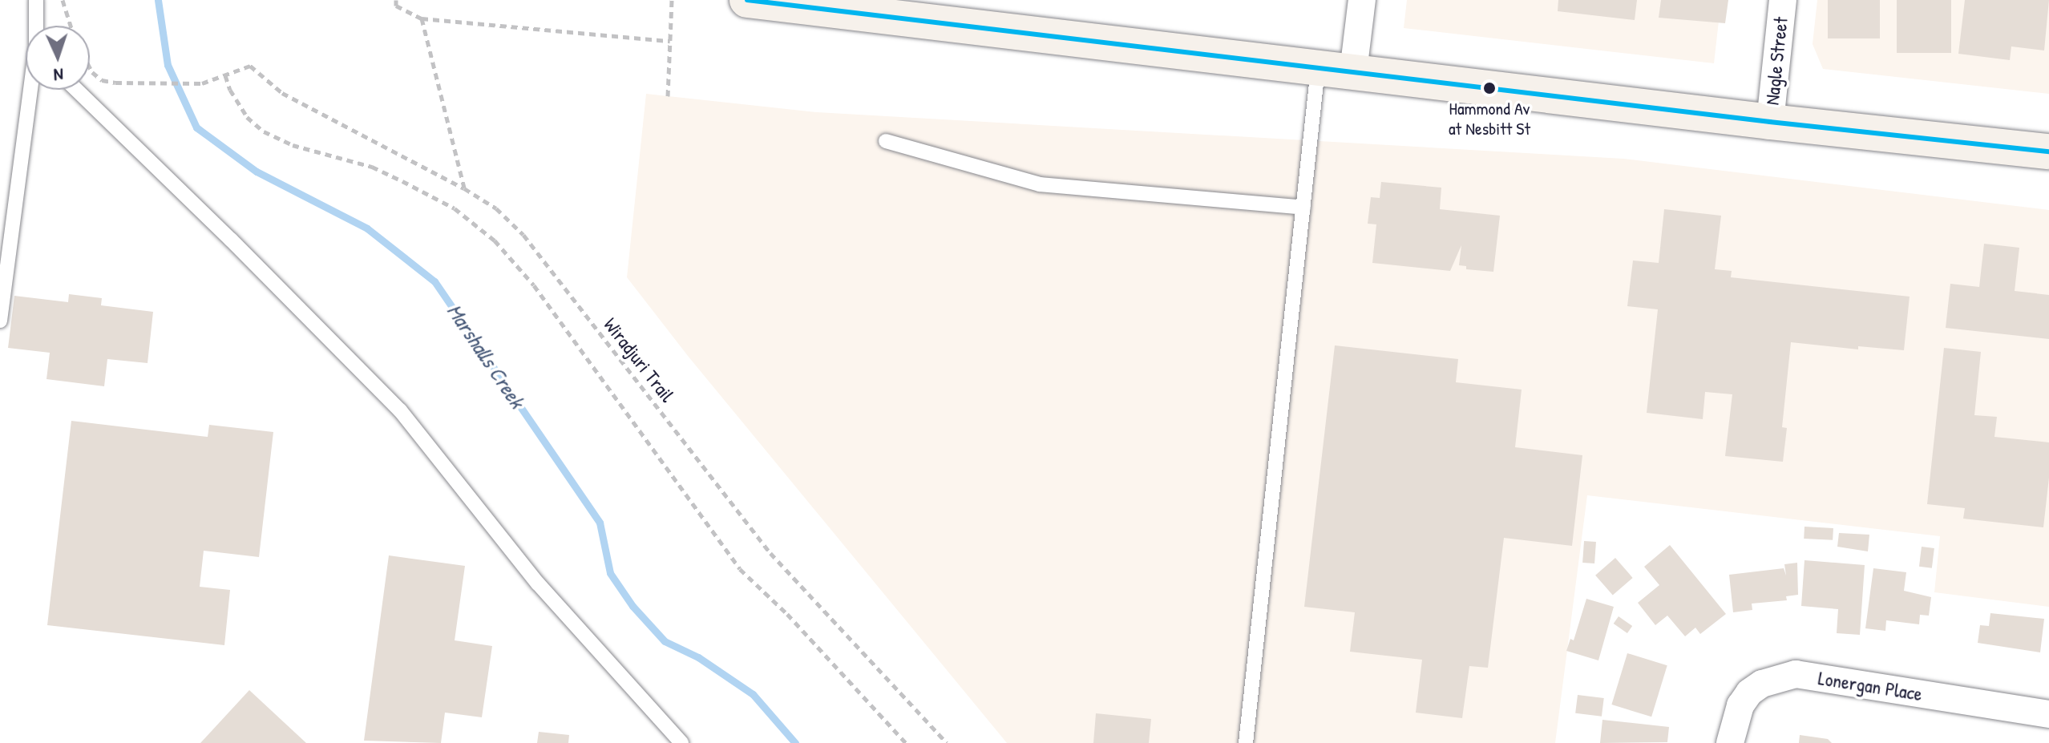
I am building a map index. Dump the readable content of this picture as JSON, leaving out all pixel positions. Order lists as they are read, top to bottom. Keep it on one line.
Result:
{"streets":{"street":["Nagle Street","Lonergan Place"],"path":["Wiradjuri Trail"]},"water":["Marshalls Creek"],"places":["Hammond Av at Nesbitt St"],"north":"bottom"}
